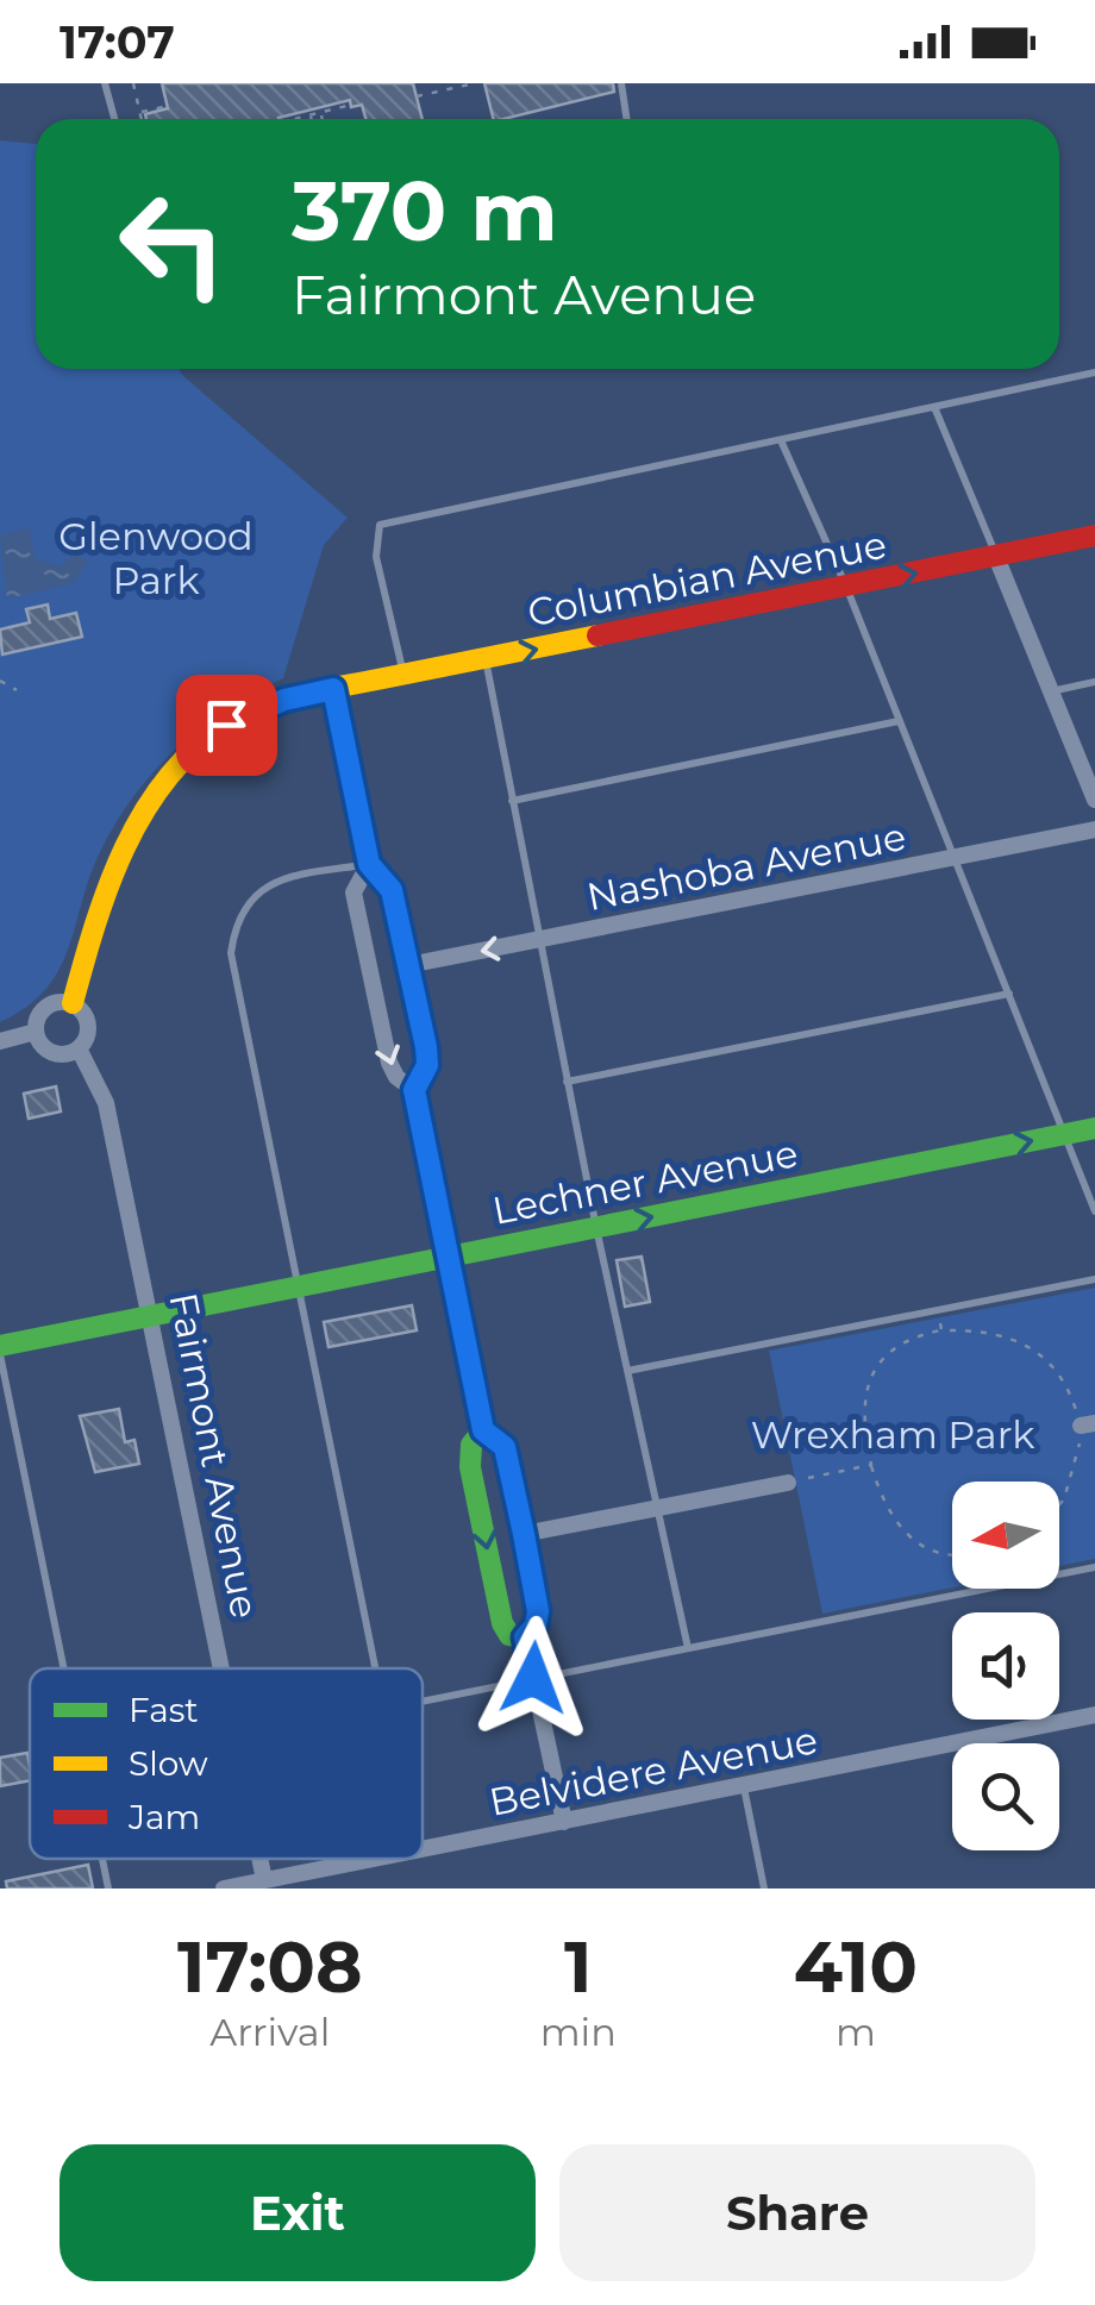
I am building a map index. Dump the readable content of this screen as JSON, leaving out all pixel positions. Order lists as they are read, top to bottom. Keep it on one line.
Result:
{"streets":{"street":["Columbian Avenue","Nashoba Avenue","Lechner Avenue","Fairmont Avenue","Belvidere Avenue"]},"crossings":[["Columbian Avenue","Fairmont Avenue"],["Lechner Avenue","Fairmont Avenue"],["Fairmont Avenue","Belvidere Avenue"]],"one_way":["Columbian Avenue","Lechner Avenue"],"parks":["Glenwood Park","Wrexham Park"],"legend":["Fast","Slow","Jam"],"north":"left","page":{"status":"17:07","turn":["370 m","Fairmont Avenue"],"eta":["17:08","Arrival","1","min","410","m"],"buttons":["Exit","Share"]}}
